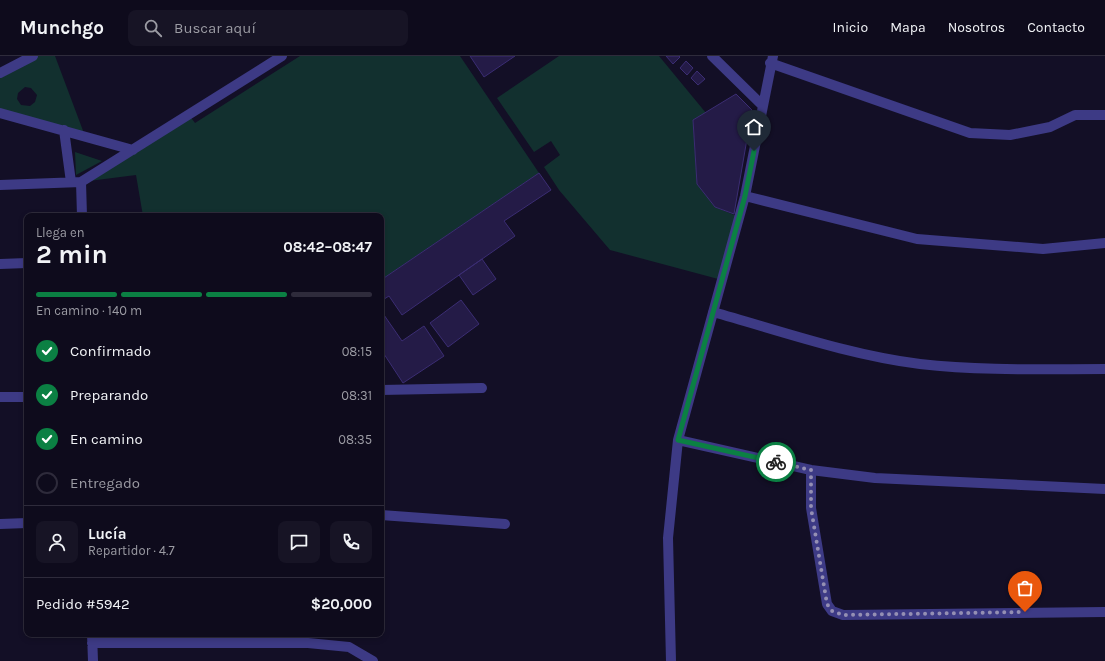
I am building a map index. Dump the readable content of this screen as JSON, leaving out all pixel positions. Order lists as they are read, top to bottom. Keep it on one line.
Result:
{"page":{"header":"Munchgo","search":"Buscar aquí","nav":["Inicio","Mapa","Nosotros","Contacto"],"heading":["2 min","Llega en","08:42–08:47"],"panel":["Lucía","Repartidor · 4.7","Pedido #5942","$20,000"],"bar":"En camino · 140 m","list":[["Confirmado","08:15"],["Preparando","08:31"],["En camino","08:35"],"Entregado"]}}
